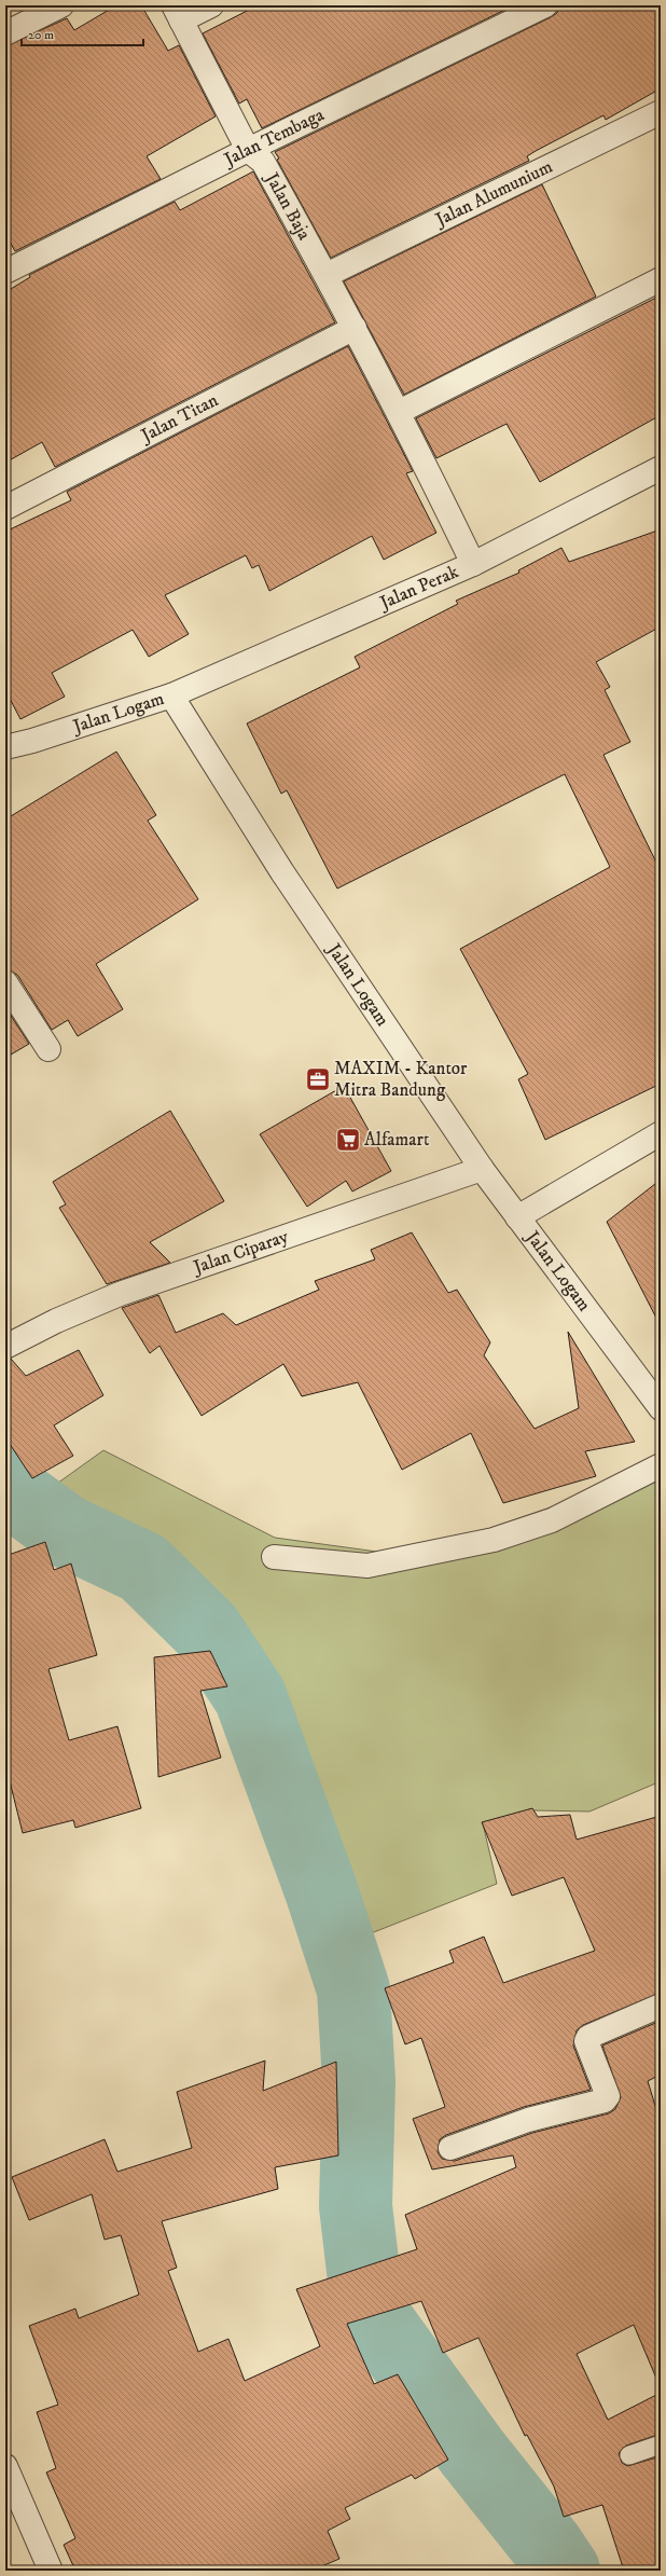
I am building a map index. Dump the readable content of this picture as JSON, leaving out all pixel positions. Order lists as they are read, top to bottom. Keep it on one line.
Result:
{"streets":{"street":["Jalan Tembaga","Jalan Alumunium","Jalan Baja","Jalan Titan","Jalan Perak","Jalan Logam","Jalan Ciparay"]},"crossings":[["Jalan Tembaga","Jalan Baja"],["Jalan Alumunium","Jalan Baja"],["Jalan Baja","Jalan Titan"],["Jalan Baja","Jalan Perak"],["Jalan Perak","Jalan Logam"],["Jalan Logam","Jalan Ciparay"]],"places":{"office":["MAXIM - Kantor Mitra Bandung"],"supermarket":["Alfamart"]},"scale_bar":"20 m"}
